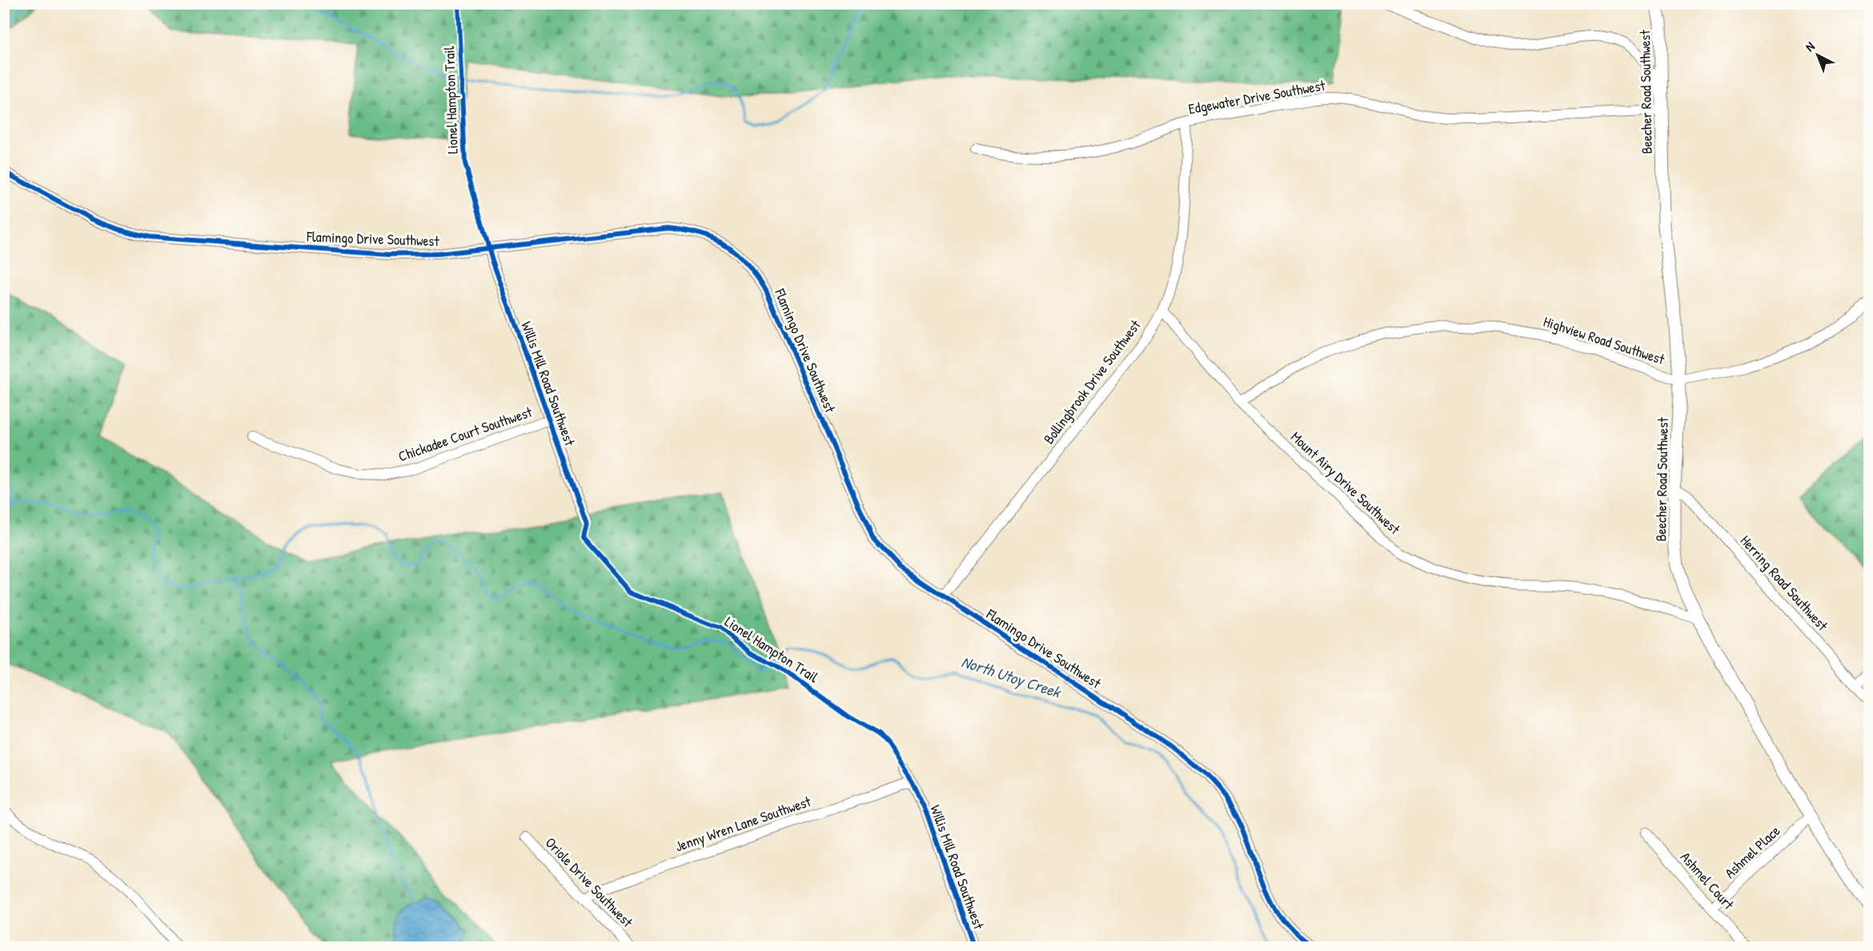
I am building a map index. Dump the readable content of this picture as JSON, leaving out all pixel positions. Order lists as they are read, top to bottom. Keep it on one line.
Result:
{"streets":{"street":["Beecher Road Southwest","Edgewater Drive Southwest","Flamingo Drive Southwest","Highview Road Southwest","Bollingbrook Drive Southwest","Willis Mill Road Southwest","Chickadee Court Southwest","Mount Airy Drive Southwest","Herring Road Southwest","Jenny Wren Lane Southwest","Ashmel Place","Ashmel Court","Oriole Drive Southwest"],"cycle path":["Lionel Hampton Trail"]},"crossings":[["Beecher Road Southwest","Edgewater Drive Southwest"],["Beecher Road Southwest","Highview Road Southwest"],["Beecher Road Southwest","Mount Airy Drive Southwest"],["Beecher Road Southwest","Herring Road Southwest"],["Beecher Road Southwest","Ashmel Place"],["Edgewater Drive Southwest","Bollingbrook Drive Southwest"],["Flamingo Drive Southwest","Bollingbrook Drive Southwest"],["Flamingo Drive Southwest","Willis Mill Road Southwest"],["Highview Road Southwest","Mount Airy Drive Southwest"],["Bollingbrook Drive Southwest","Mount Airy Drive Southwest"],["Willis Mill Road Southwest","Chickadee Court Southwest"],["Willis Mill Road Southwest","Jenny Wren Lane Southwest"],["Jenny Wren Lane Southwest","Oriole Drive Southwest"],["Ashmel Place","Ashmel Court"]],"water":["North Utoy Creek"],"north":"top left"}
